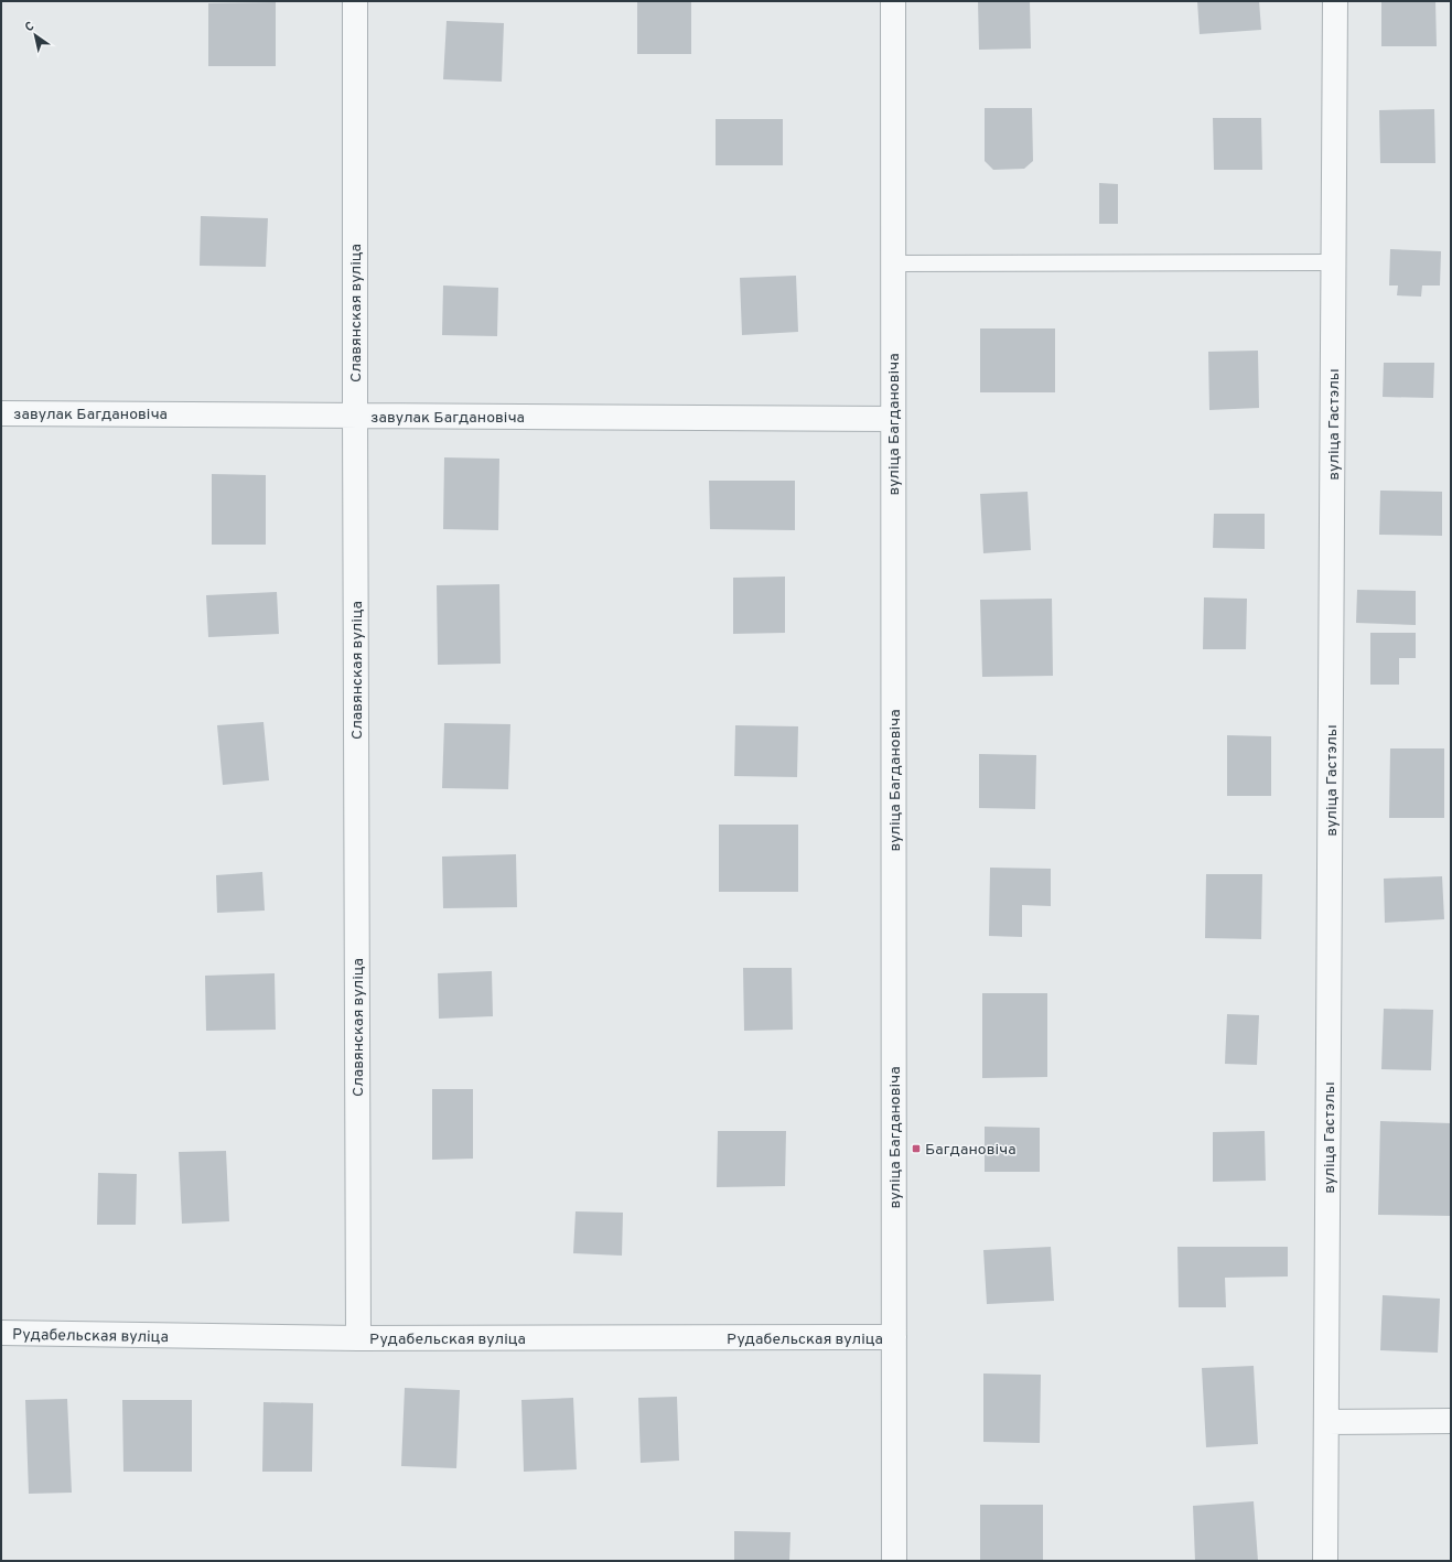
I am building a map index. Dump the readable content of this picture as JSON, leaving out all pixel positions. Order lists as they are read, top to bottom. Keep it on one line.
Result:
{"streets":{"street":["Славянская вуліца","завулак Багдановіча","вуліца Багдановіча","вуліца Гастэлы","Рудабельская вуліца"]},"crossings":[["Славянская вуліца","завулак Багдановіча"],["Славянская вуліца","Рудабельская вуліца"],["завулак Багдановіча","вуліца Багдановіча"],["вуліца Багдановіча","Рудабельская вуліца"]],"places":{"transit":["Багдановіча"]},"north":"top left"}
